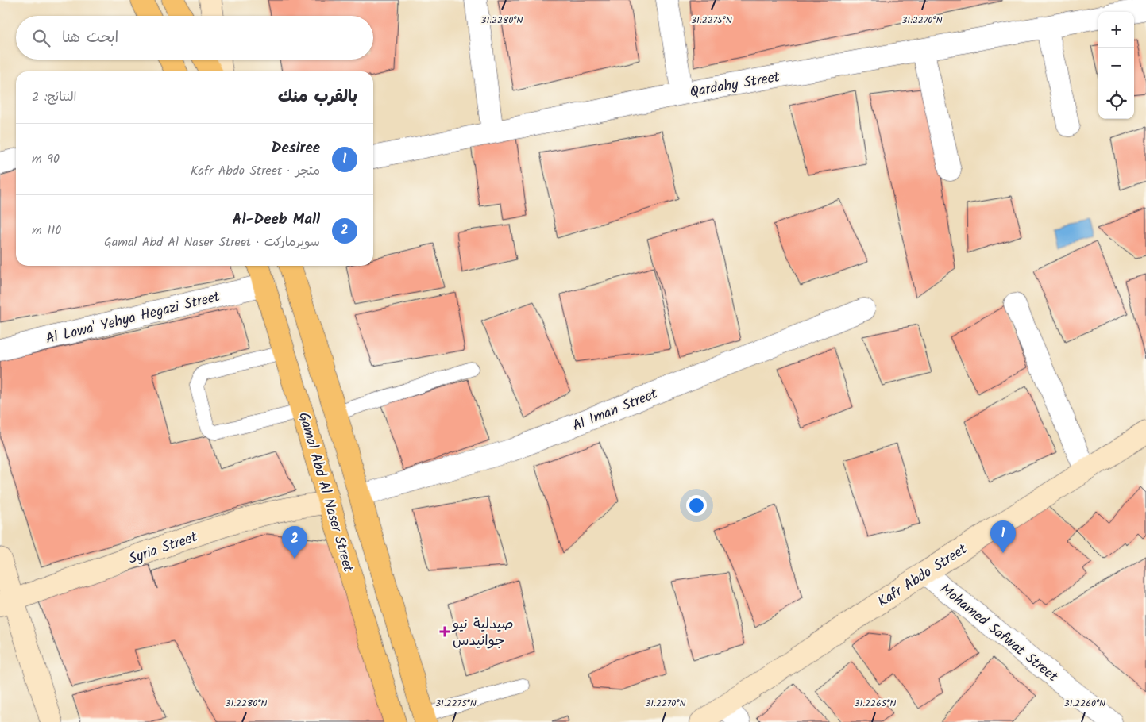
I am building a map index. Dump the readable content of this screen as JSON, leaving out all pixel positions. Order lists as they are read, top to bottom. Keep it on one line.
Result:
{"streets":{"main road":["Gamal Abd Al Naser Street"],"street":["Qardahy Street","Al Lowa' Yehya Hegazi Street","Al Iman Street","Syria Street","Kafr Abdo Street","Mohamed Safwat Street"]},"crossings":[["Al Lowa' Yehya Hegazi Street","Gamal Abd Al Naser Street"],["Gamal Abd Al Naser Street","Syria Street"],["Kafr Abdo Street","Mohamed Safwat Street"]],"places":{"health":["صيدلية نيو جوانيدس"]},"page":{"map_buttons":["+","−"],"search":"ابحث هنا","heading":["بالقرب منك","النتائج: 2"],"list":[{"mark":"1","name":"Desiree","note":"متجر · Kafr Abdo Street","value":"90 m"},{"mark":"2","name":"Al-Deeb Mall","note":"سوبرماركت · Gamal Abd Al Naser Street","value":"110 m"}],"pins":["1","2"]},"coordinates":["31.2280°N","31.2275°N","31.2270°N","31.2265°N","31.2260°N"]}
